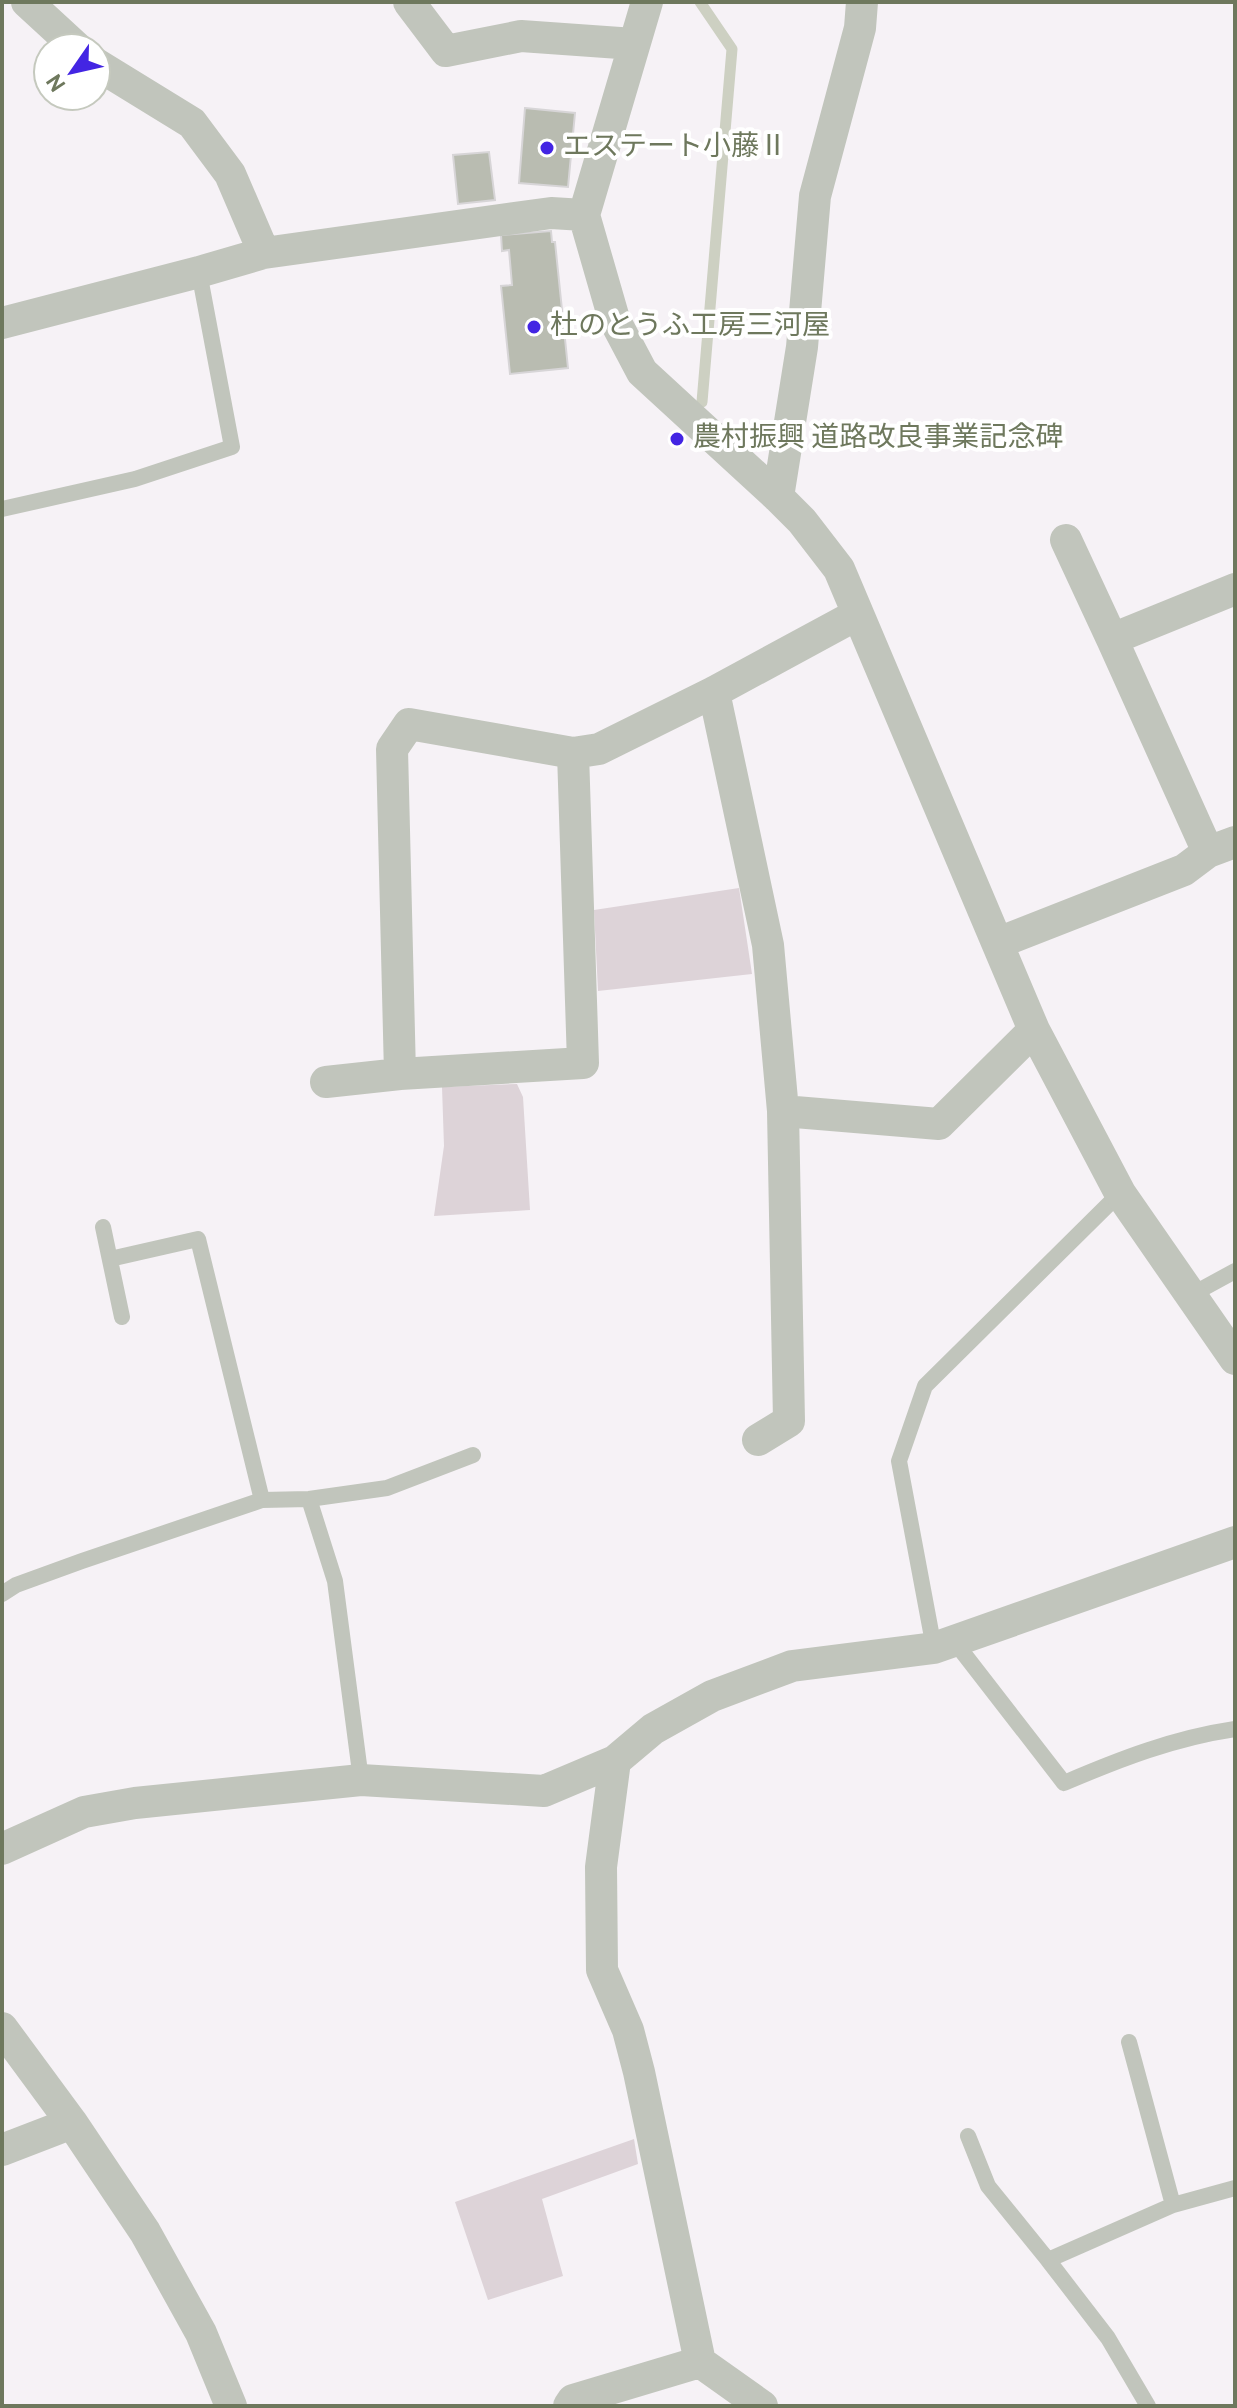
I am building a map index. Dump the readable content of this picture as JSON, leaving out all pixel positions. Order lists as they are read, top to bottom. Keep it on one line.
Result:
{"places":["エステート小藤Ⅱ","杜のとうふ工房三河屋","農村振興 道路改良事業記念碑"],"north":"bottom left"}
